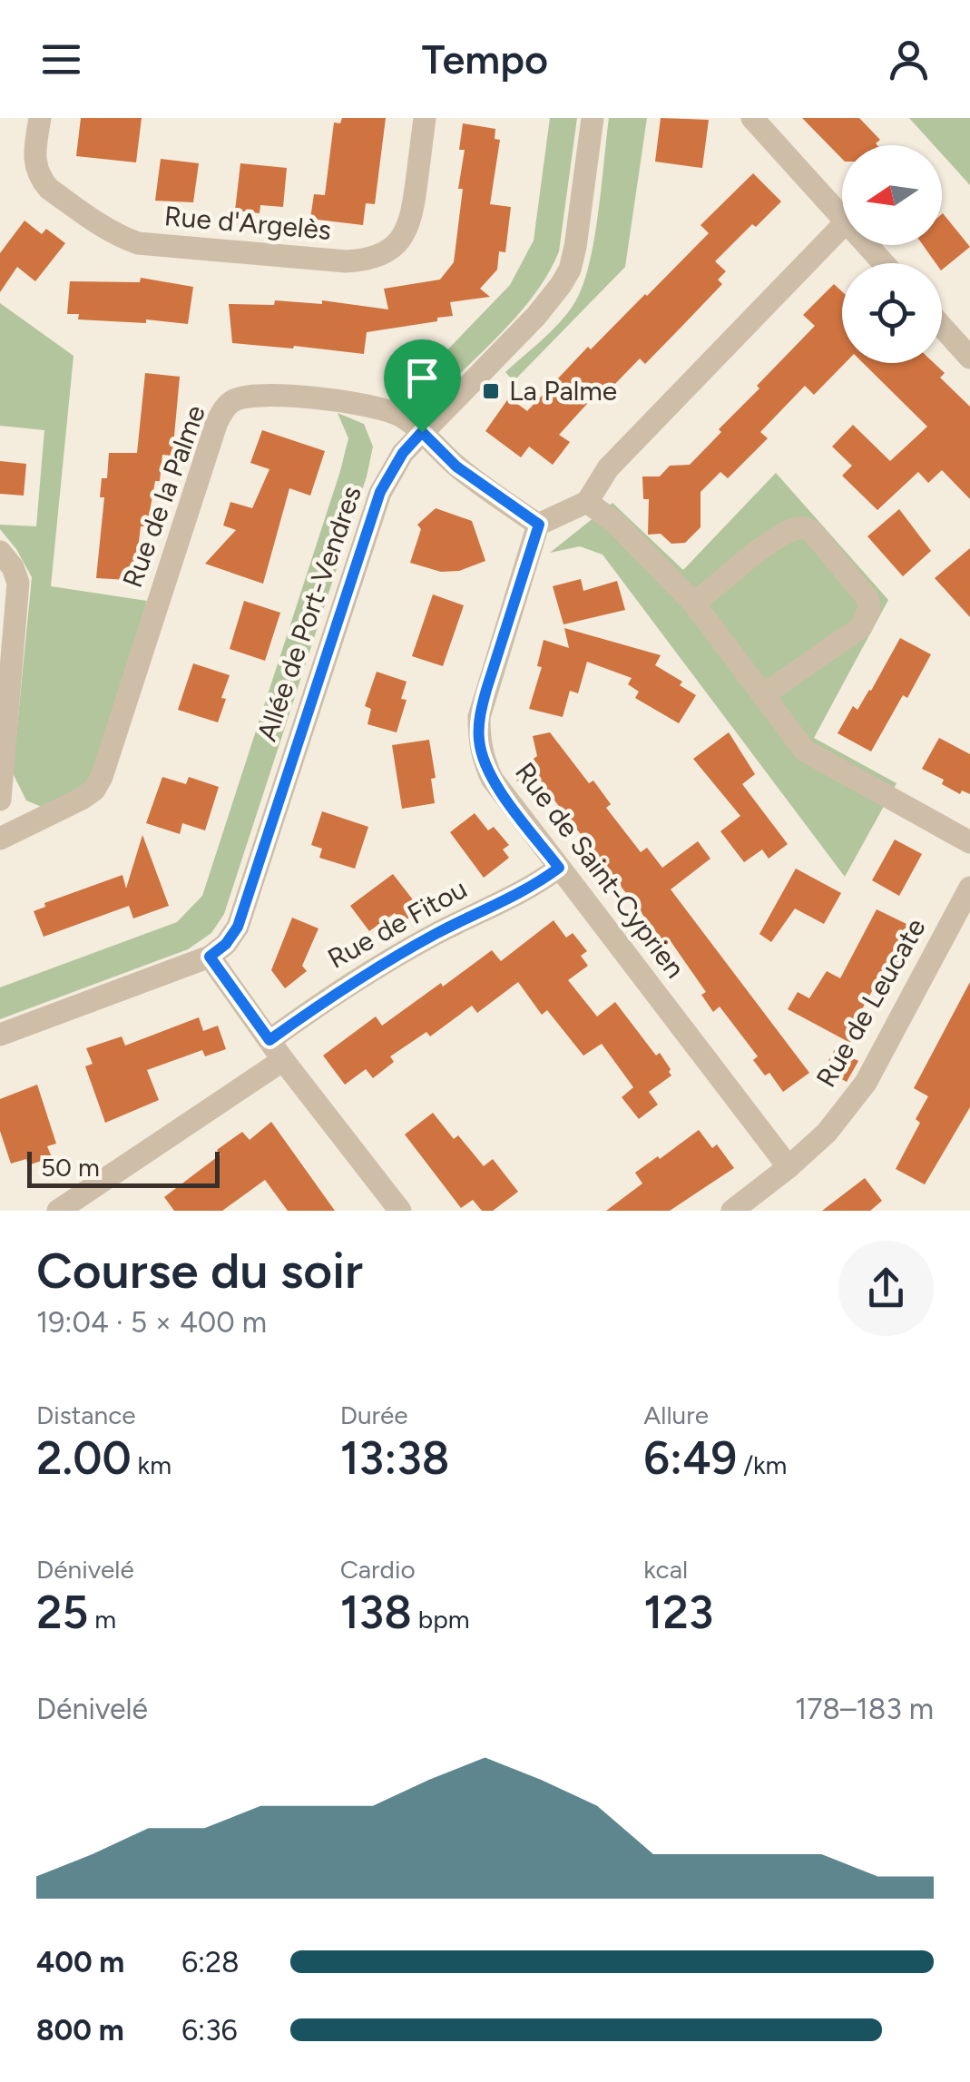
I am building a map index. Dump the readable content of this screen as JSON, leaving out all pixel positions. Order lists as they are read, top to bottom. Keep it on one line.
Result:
{"streets":{"street":["Rue d'Argelès","Rue de la Palme","Allée de Port-Vendres","Rue de Saint-Cyprien","Rue de Fitou","Rue de Leucate"]},"crossings":[["Rue de la Palme","Allée de Port-Vendres"],["Rue de la Palme","Rue de Saint-Cyprien"],["Rue de Saint-Cyprien","Rue de Fitou"],["Rue de Saint-Cyprien","Rue de Leucate"]],"places":{"transit":["La Palme"]},"scale_bar":"50 m","north":"left","page":{"header":"Tempo","scale":"50 m","heading":["Course du soir","19:04 · 5 × 400 m"],"stats":[["Distance","2.00 km"],["Durée","13:38"],["Allure","6:49 /km"],["Dénivelé","25 m"],["Cardio","138 bpm"],["kcal","123"]],"chart":["Dénivelé","178–183 m"],"list":[{"name":"400 m","note":"6:28"},{"name":"800 m","note":"6:36"}]}}
